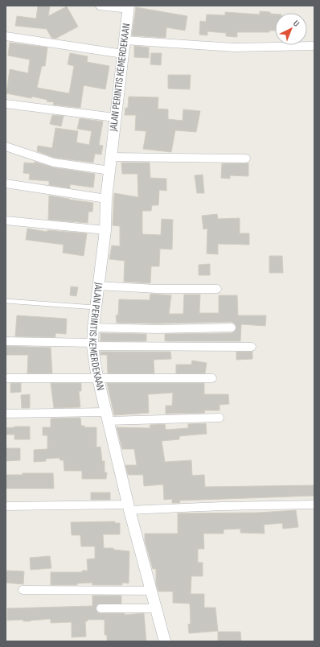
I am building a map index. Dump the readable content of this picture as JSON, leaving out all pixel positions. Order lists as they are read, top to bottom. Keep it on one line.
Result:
{"streets":{"street":["JALAN PERINTIS KEMERDEKAAN"]},"north":"top right"}
